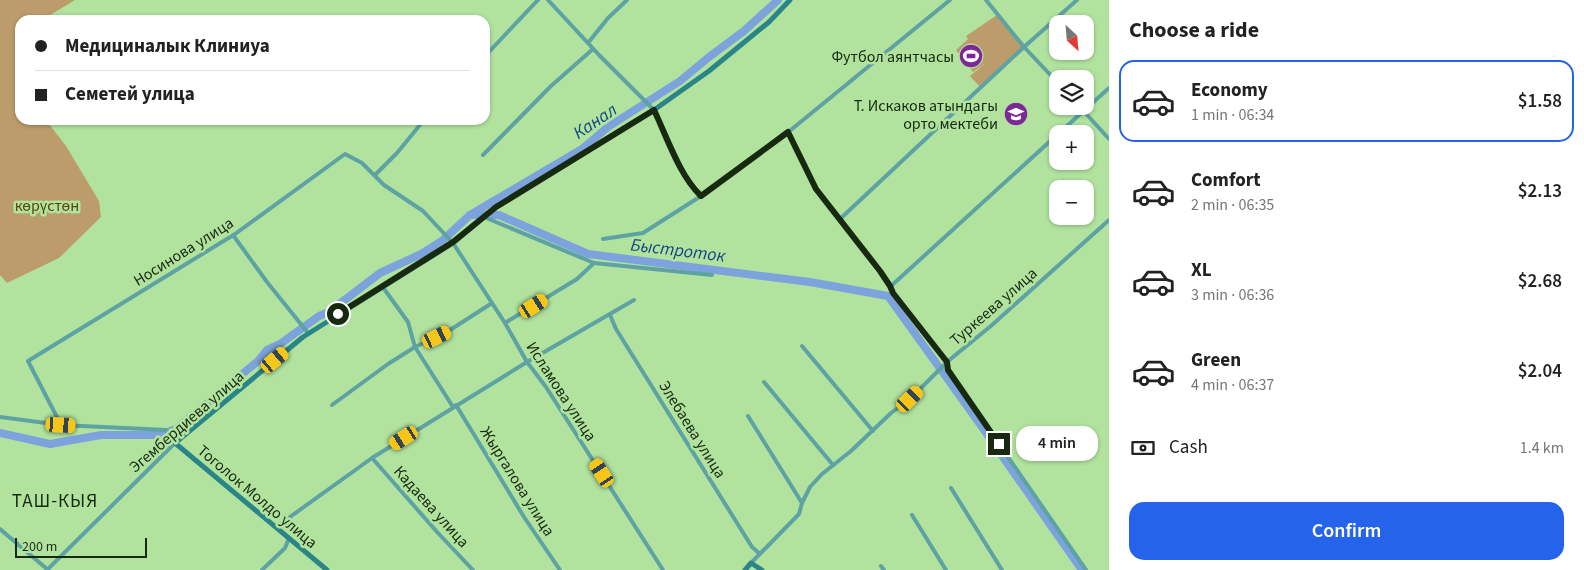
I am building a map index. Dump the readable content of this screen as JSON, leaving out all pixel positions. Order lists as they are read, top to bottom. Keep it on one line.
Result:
{"streets":{"street":["Носинова улица","Туркеева улица","Исламова улица","Эгембердиева улица","Элебаева улица","Жыргалова улица","Тоголок Молдо улица","Кадаева улица"]},"crossings":[["Носинова улица","Исламова улица"],["Носинова улица","Тоголок Молдо улица"],["Туркеева улица","Элебаева улица"],["Исламова улица","Эгембердиева улица"],["Эгембердиева улица","Жыргалова улица"],["Эгембердиева улица","Тоголок Молдо улица"]],"districts":["ТАШ-КЫЯ"],"water":["Канал","Быстроток"],"parks":["көрүстөн"],"places":{"sports":["Футбол аянтчасы"],"school or university":["Т. Искаков атындагы орто мектеби"]},"scale_bar":"200 m","north":"bottom right","page":{"heading":"Choose a ride","map_buttons":["+","−"],"banner":["Медициналык Клиниуа","Семетей улица"],"list":[{"name":"Economy","note":"1 min · 06:34","value":"$1.58"},{"name":"Comfort","note":"2 min · 06:35","value":"$2.13"},{"name":"XL","note":"3 min · 06:36","value":"$2.68"},{"name":"Green","note":"4 min · 06:37","value":"$2.04"}],"pay":["Cash","1.4 km"],"bubble":"4 min","buttons":"Confirm","scale":"200 m"}}
